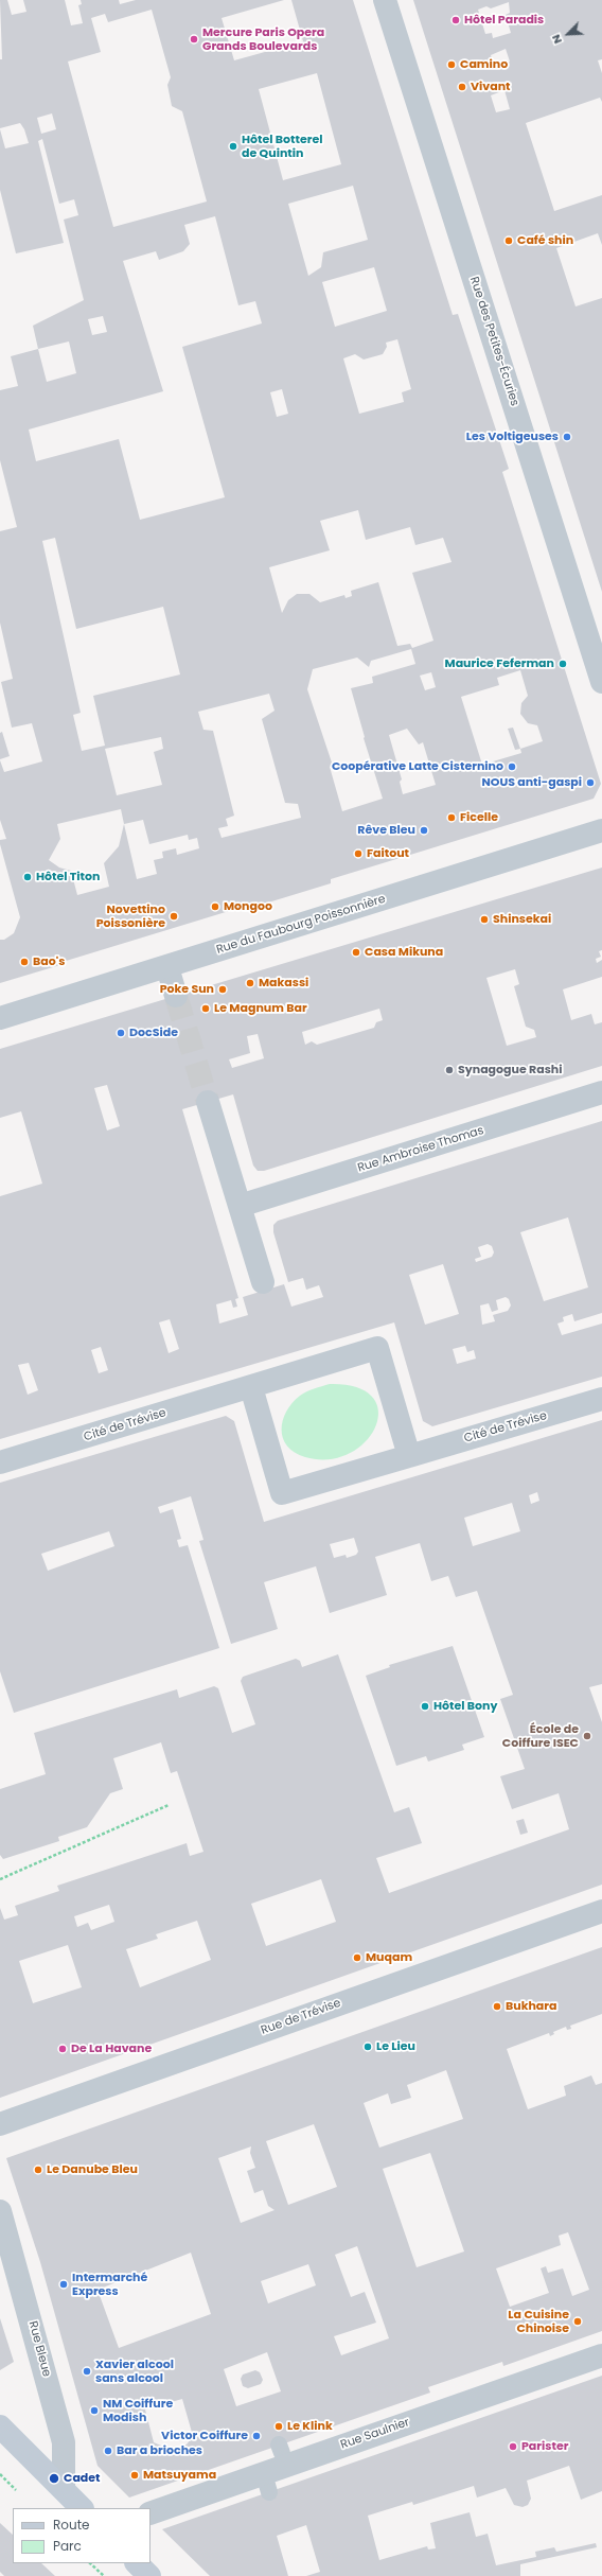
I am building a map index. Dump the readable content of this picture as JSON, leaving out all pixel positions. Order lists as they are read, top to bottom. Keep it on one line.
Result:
{"streets":{"street":["Rue des Petites-Écuries","Rue du Faubourg Poissonnière","Rue Ambroise Thomas","Cité de Trévise","Rue de Trévise","Rue Bleue","Rue Saulnier"]},"places":["Hôtel Paradis","Mercure Paris Opera Grands Boulevards","Camino","Vivant","Hôtel Botterel de Quintin","Café shin","Les Voltigeuses","Maurice Feferman","Coopérative Latte Cisternino","NOUS anti-gaspi","Ficelle","Rêve Bleu","Faitout","Hôtel Titon","Mongoo","Novettino Poissonière","Shinsekai","Casa Mikuna","Bao's","Makassi","Poke Sun","Le Magnum Bar","DocSide","Synagogue Rashi","Hôtel Bony","École de Coiffure ISEC","Muqam","Bukhara","Le Lieu","De La Havane","Le Danube Bleu","Intermarché Express","La Cuisine Chinoise","Xavier alcool sans alcool","NM Coiffure Modish","Le Klink","Victor Coiffure","Parister","Bar a brioches","Matsuyama","Cadet"],"legend":["Route","Parc"],"north":"bottom left"}
